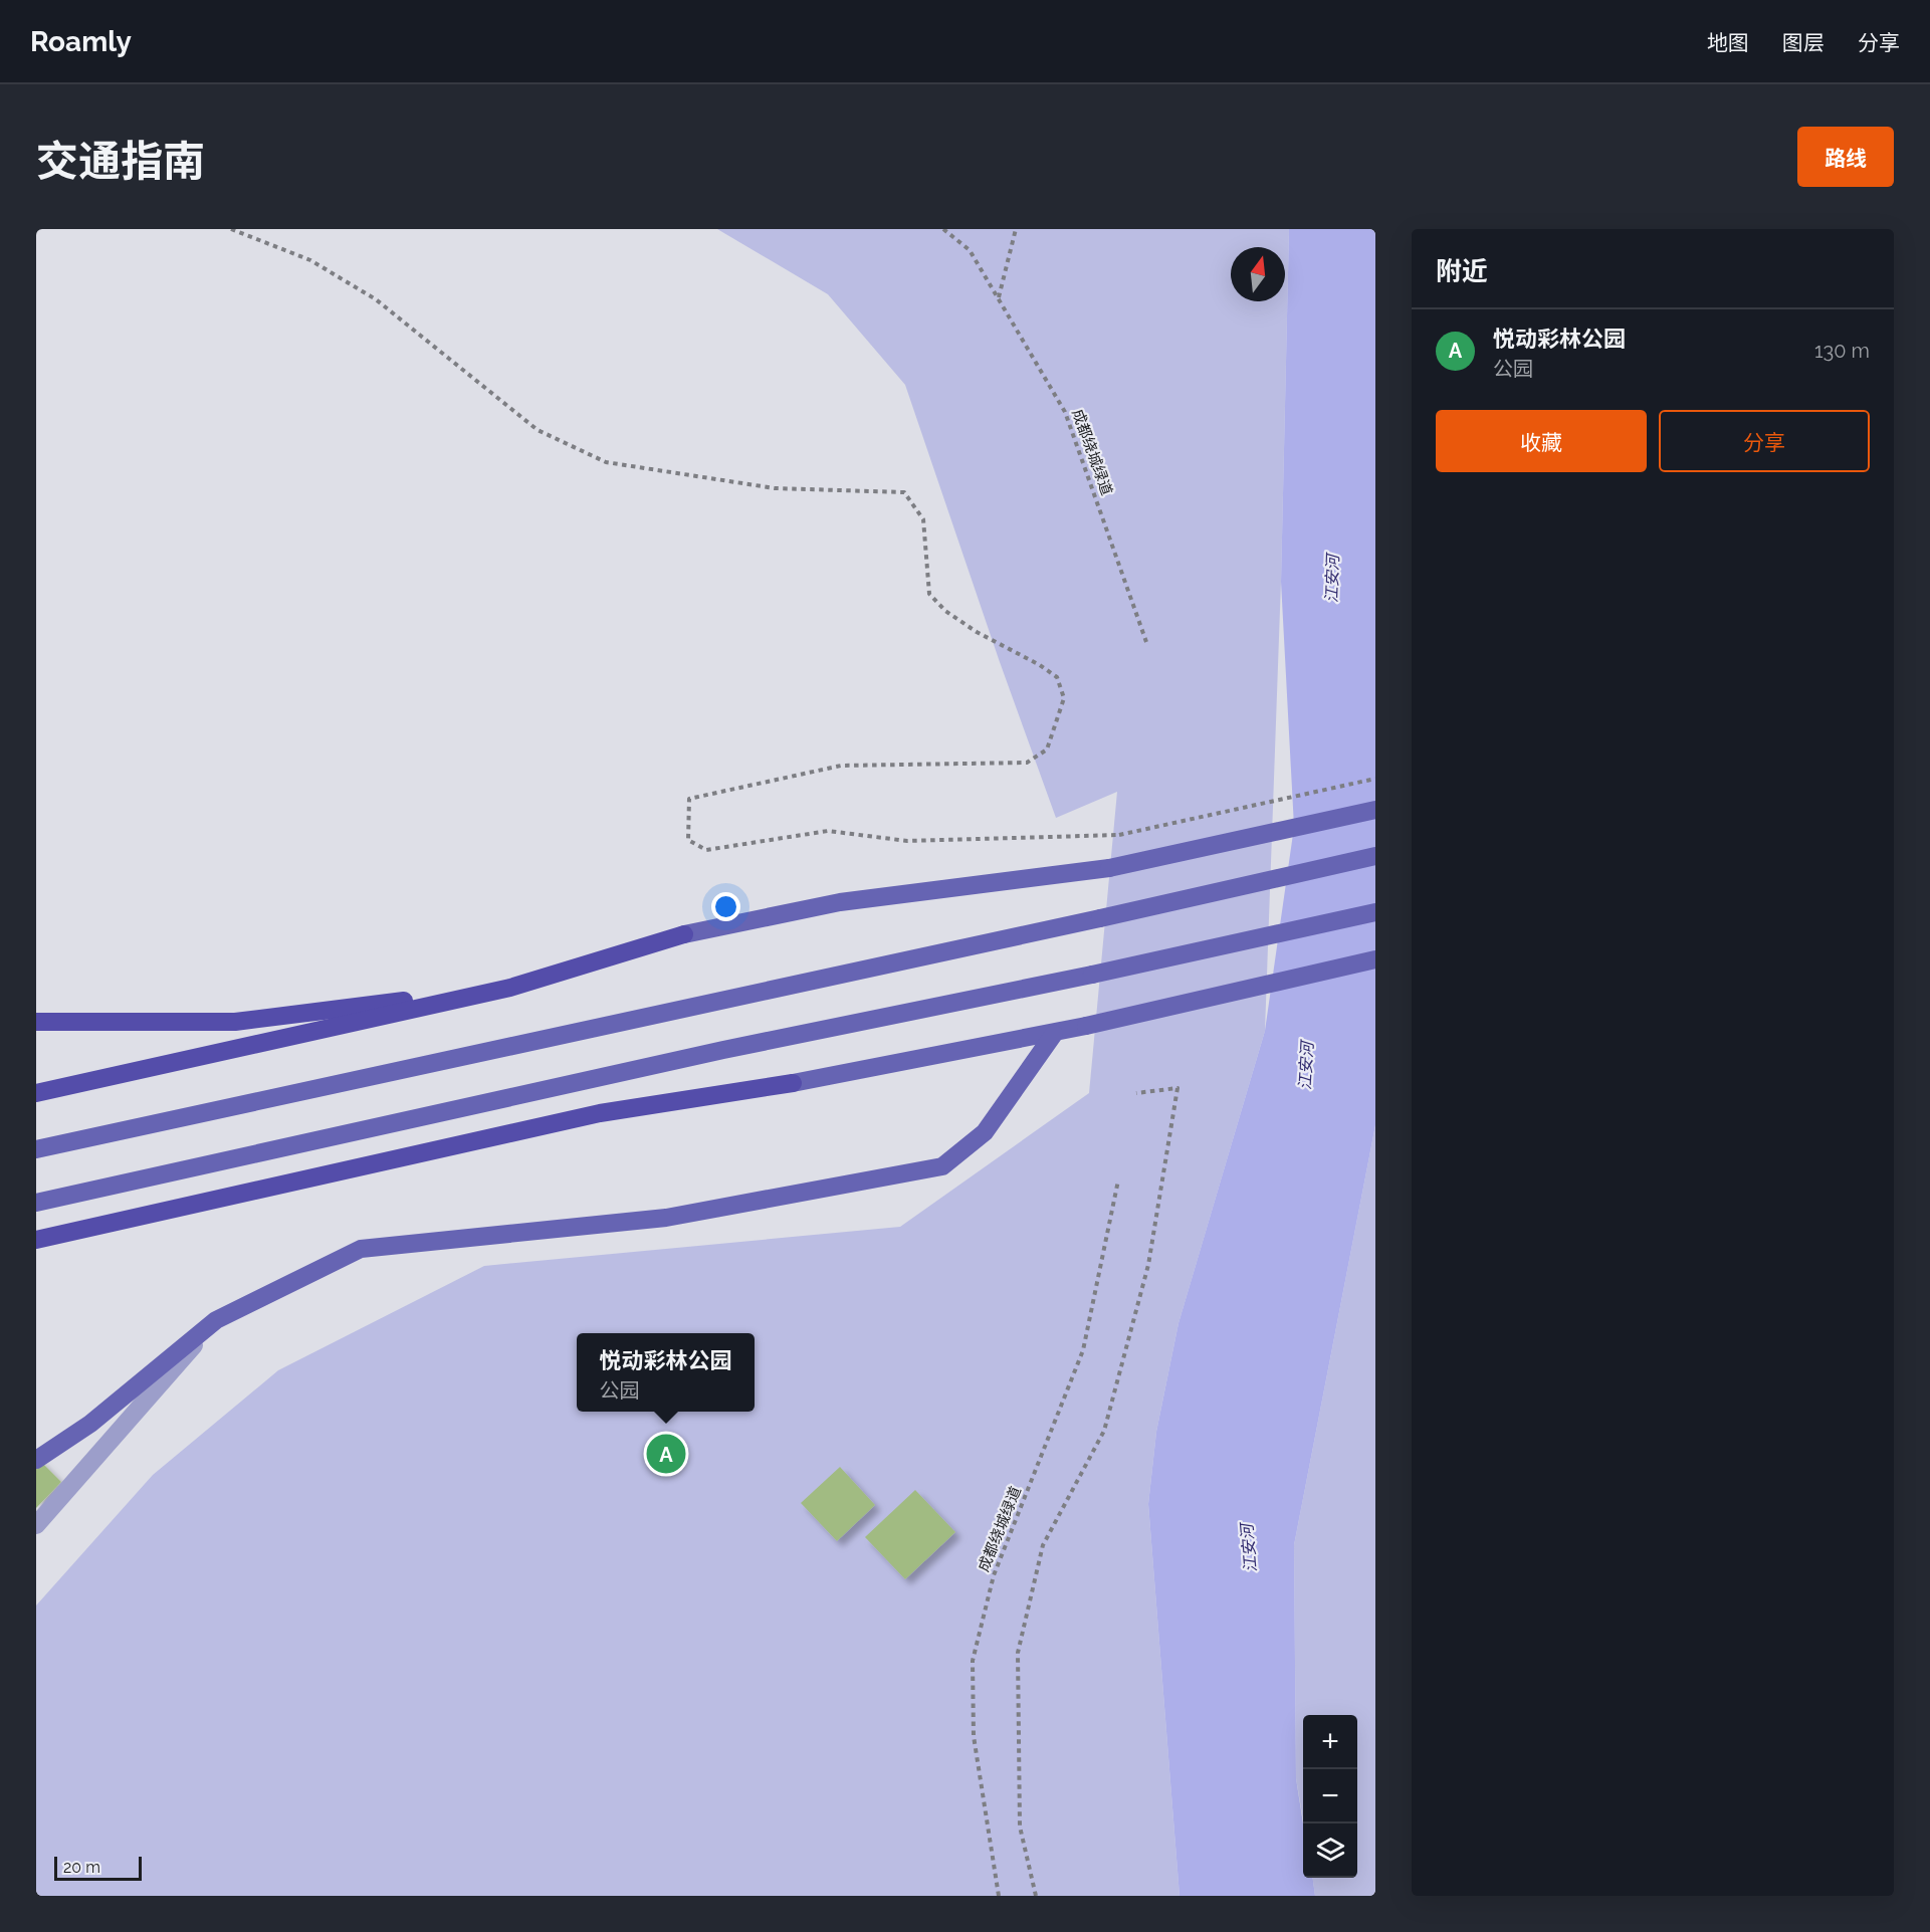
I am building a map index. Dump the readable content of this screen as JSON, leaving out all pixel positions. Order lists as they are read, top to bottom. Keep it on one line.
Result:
{"streets":{"path":["成都绕城绿道"]},"water":["江安河"],"scale_bar":"20 m","north":"top","page":{"header":"Roamly","nav":["地图","图层","分享"],"title":"交通指南","buttons":["路线",["收藏","分享"]],"heading":"附近","list":[{"mark":"A","name":"悦动彩林公园","note":"公园","value":"130 m"}],"popup":["悦动彩林公园","公园"],"pins":"A","map_buttons":["+","−"],"scale":"20 m"}}
